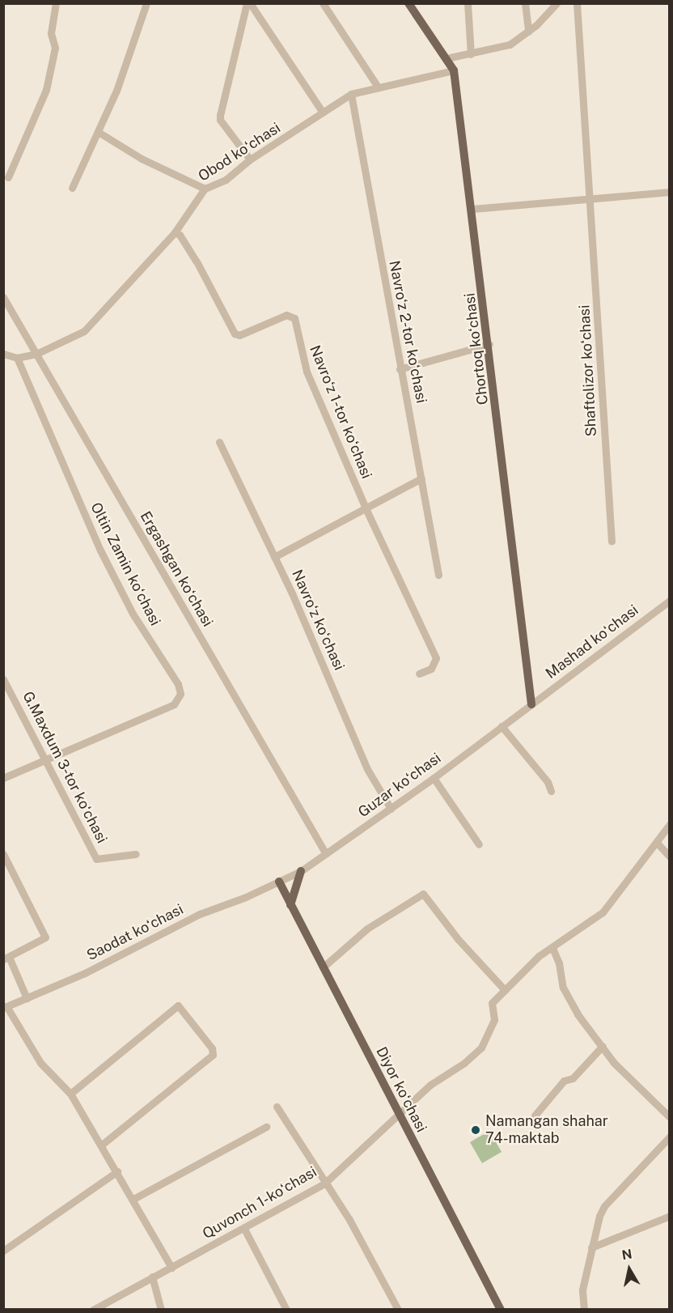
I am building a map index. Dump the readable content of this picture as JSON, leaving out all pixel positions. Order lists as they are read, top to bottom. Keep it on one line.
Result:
{"streets":{"main road":["Chortoq koʻchasi","Diyor koʻchasi"],"street":["Obod koʻchasi","Navroʻz 2-tor koʻchasi","Shaftolizor koʻchasi","Navroʻz 1-tor koʻchasi","Oltin Zamin koʻchasi","Ergashgan koʻchasi","Navroʻz koʻchasi","Mashad koʻchasi","G.Maxdum 3-tor koʻchasi","Guzar koʻchasi","Saodat koʻchasi","Quvonch 1-koʻchasi"]},"crossings":[["Obod koʻchasi","Navroʻz 2-tor koʻchasi"],["Obod koʻchasi","Chortoq koʻchasi"],["Obod koʻchasi","Navroʻz 1-tor koʻchasi"],["Obod koʻchasi","Oltin Zamin koʻchasi"],["Obod koʻchasi","Ergashgan koʻchasi"],["Chortoq koʻchasi","Mashad koʻchasi"],["Chortoq koʻchasi","Guzar koʻchasi"],["Oltin Zamin koʻchasi","G.Maxdum 3-tor koʻchasi"],["Ergashgan koʻchasi","Guzar koʻchasi"],["Navroʻz koʻchasi","Guzar koʻchasi"],["Mashad koʻchasi","Guzar koʻchasi"],["Guzar koʻchasi","Saodat koʻchasi"],["Guzar koʻchasi","Diyor koʻchasi"],["Saodat koʻchasi","Diyor koʻchasi"],["Diyor koʻchasi","Quvonch 1-koʻchasi"]],"places":["Namangan shahar 74-maktab"],"north":"top"}
